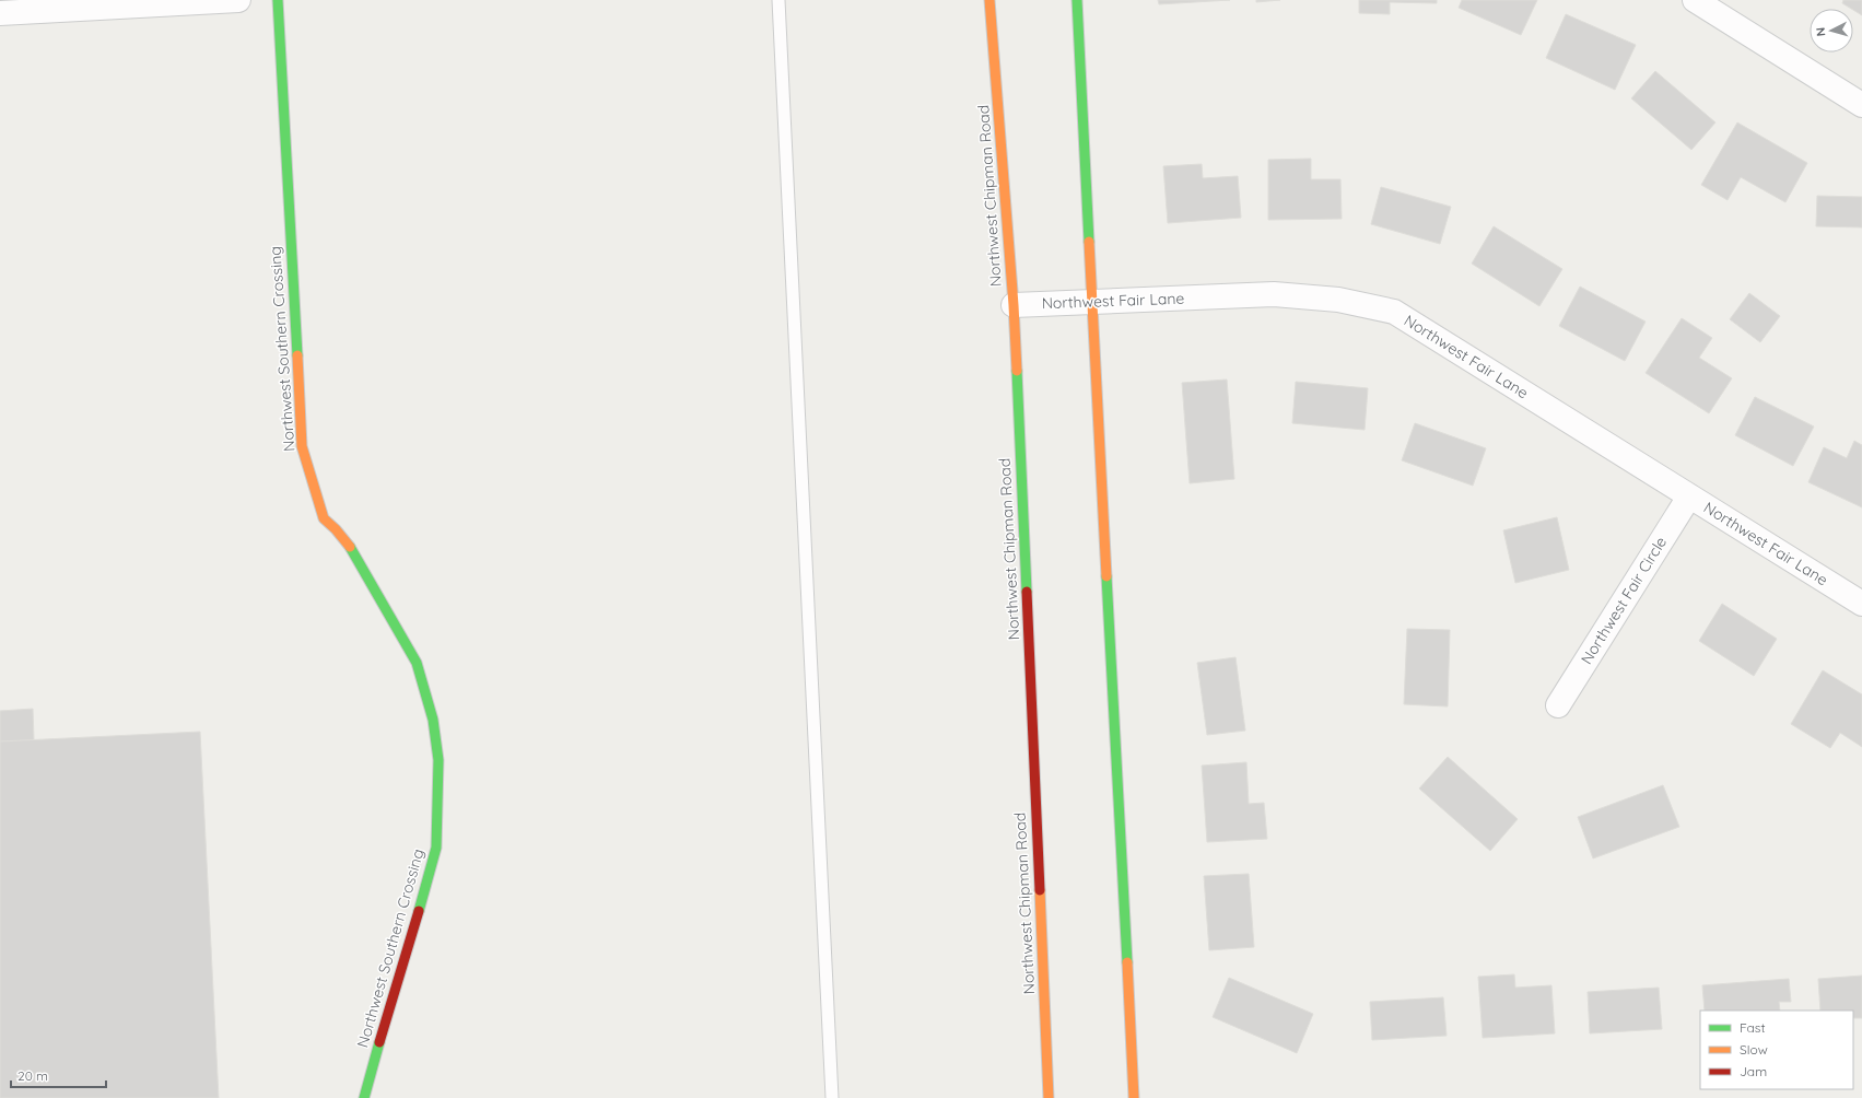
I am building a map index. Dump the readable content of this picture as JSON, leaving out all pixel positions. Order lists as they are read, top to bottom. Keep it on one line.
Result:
{"streets":{"main road":["Northwest Chipman Road","Northwest Southern Crossing"],"street":["Northwest Fair Lane","Northwest Fair Circle"]},"crossings":[["Northwest Chipman Road","Northwest Fair Lane"],["Northwest Fair Lane","Northwest Fair Circle"]],"legend":["Fast","Slow","Jam"],"scale_bar":"20 m","north":"left"}
